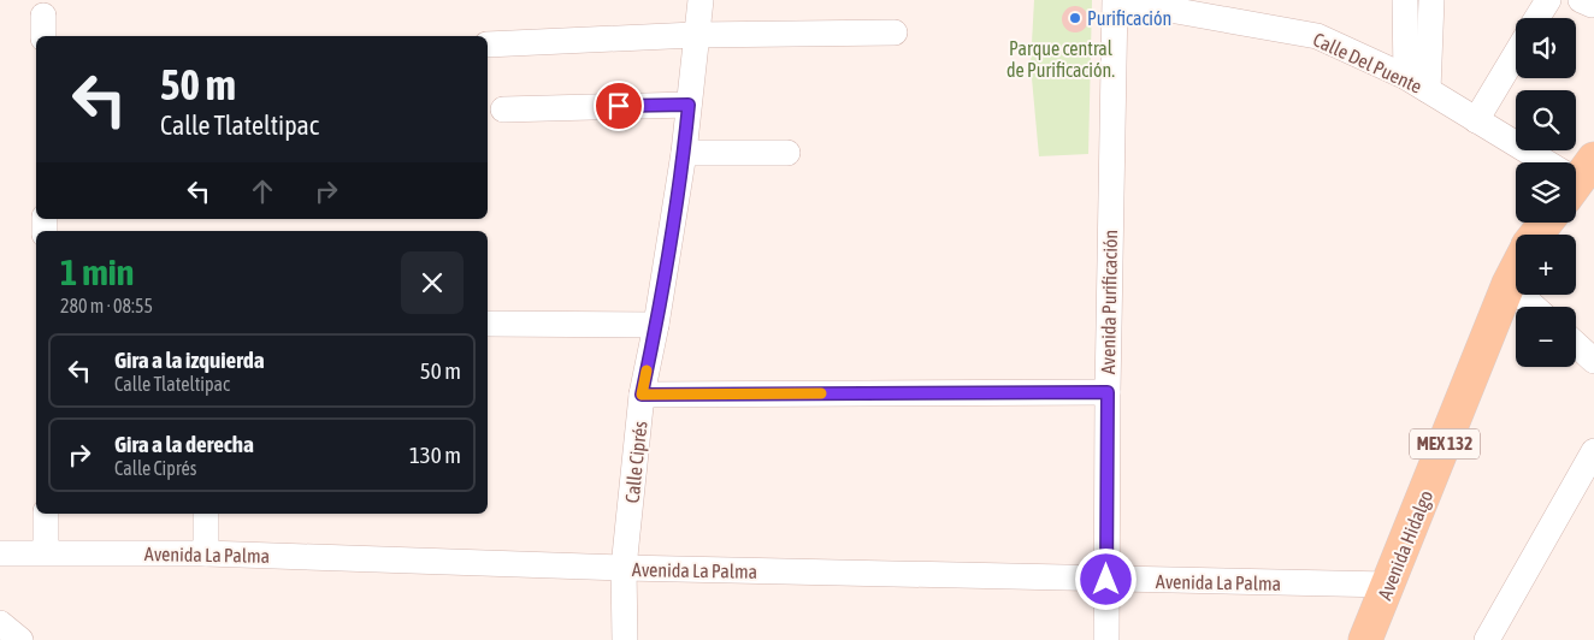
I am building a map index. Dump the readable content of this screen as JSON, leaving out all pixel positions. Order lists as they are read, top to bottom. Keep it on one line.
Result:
{"streets":{"main road":["MEX 132","Avenida Hidalgo"],"street":["Calle Del Puente","Avenida Purificación","Calle Ciprés","Avenida La Palma"]},"crossings":[["Calle Del Puente","Avenida Purificación"],["Avenida Purificación","Avenida La Palma"],["Calle Ciprés","Avenida La Palma"],["Avenida Hidalgo","Avenida La Palma"]],"parks":["Parque central de Purificación."],"places":["Purificación"],"page":{"map_buttons":["+","−"],"turn":["50 m","Calle Tlateltipac"],"heading":["1 min","280 m · 08:55"],"list":[{"name":"Gira a la izquierda","note":"Calle Tlateltipac","value":"50 m"},{"name":"Gira a la derecha","note":"Calle Ciprés","value":"130 m"}]}}
